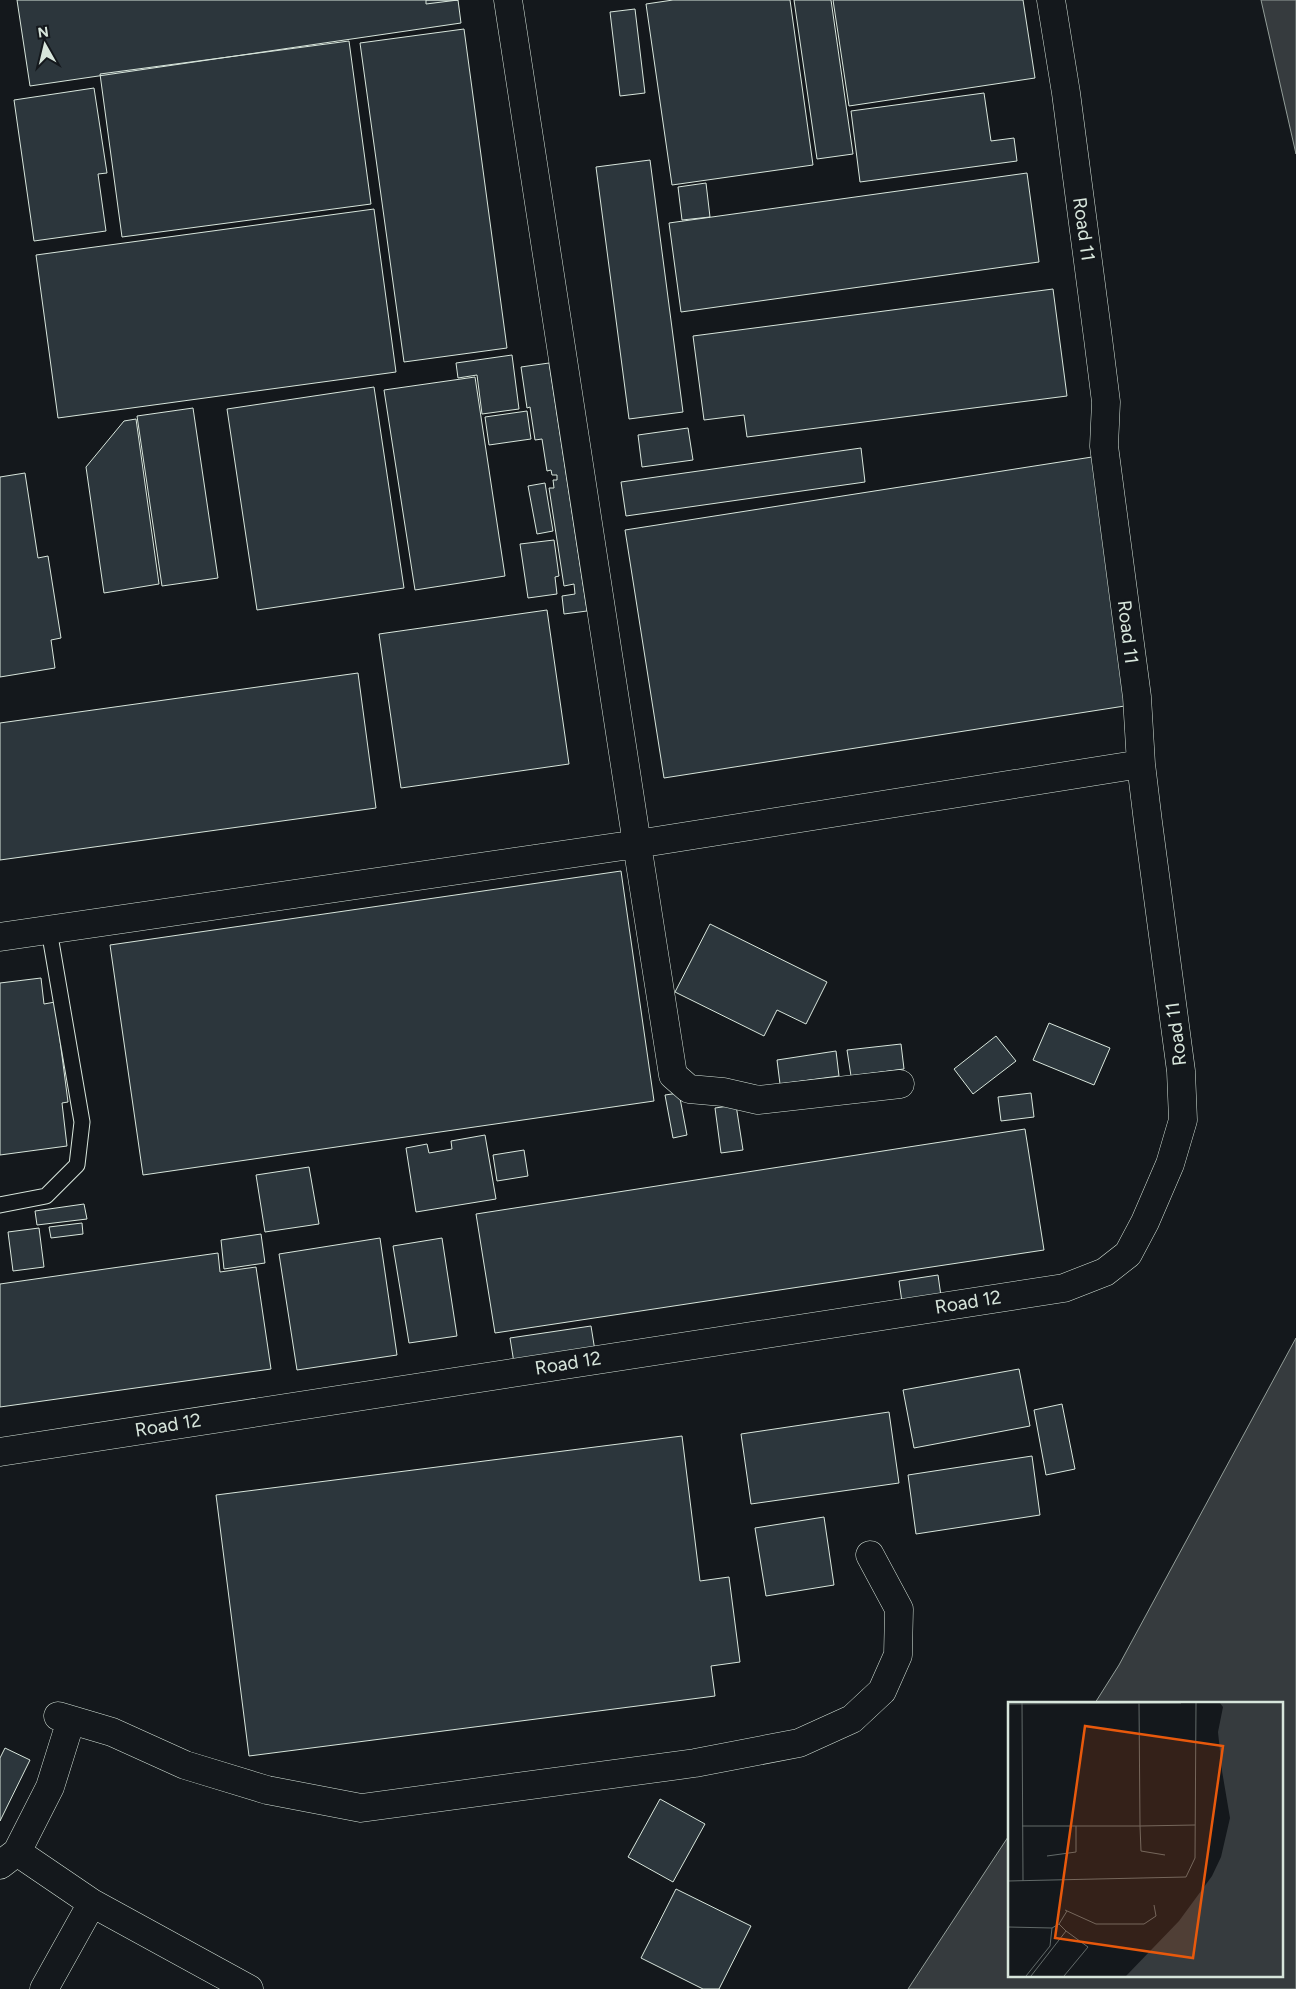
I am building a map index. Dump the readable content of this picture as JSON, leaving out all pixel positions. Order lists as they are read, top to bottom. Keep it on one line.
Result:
{"streets":{"street":["Road 11","Road 12"]},"crossings":[["Road 11","Road 12"]],"north":"top"}
